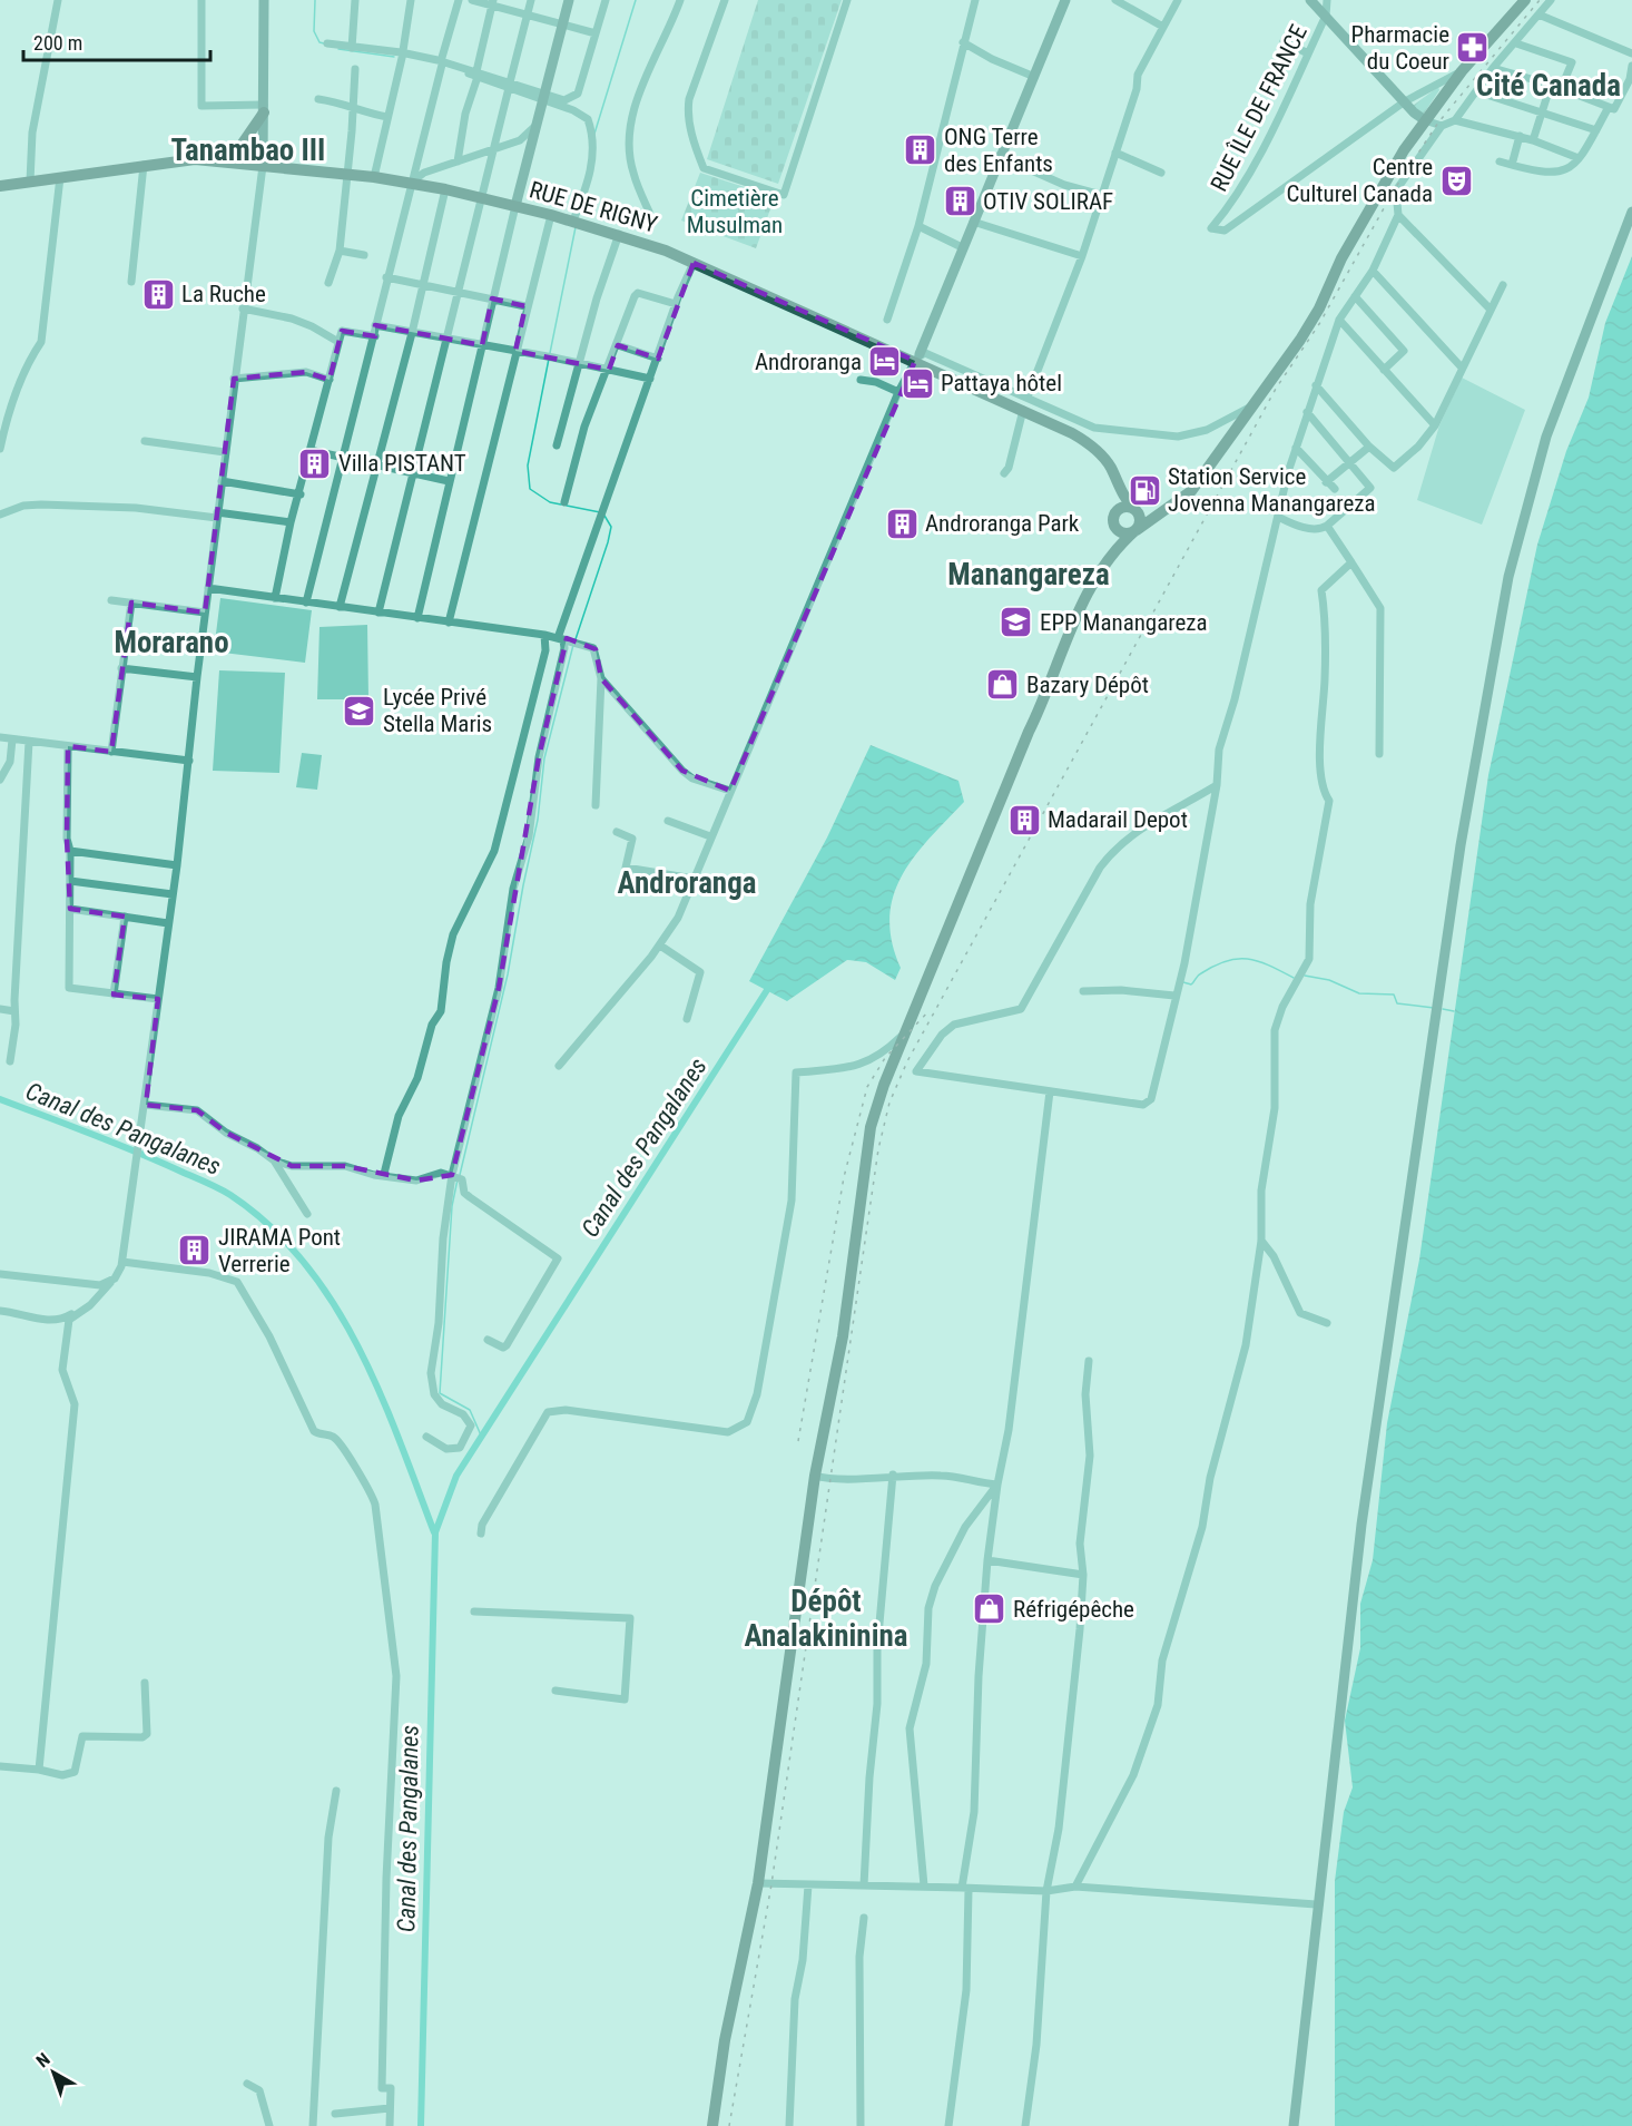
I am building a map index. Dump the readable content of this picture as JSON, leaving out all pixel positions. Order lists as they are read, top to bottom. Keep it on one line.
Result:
{"streets":{"main road":["RUE DE RIGNY"],"street":["RUE ÎLE DE FRANCE"]},"districts":["Cité Canada","Tanambao III","Manangareza","Morarano","Androranga","Dépôt Analakininina"],"water":["Canal des Pangalanes"],"parks":["Cimetière Musulman"],"places":{"pharmacy":["Pharmacie du Coeur"],"building":["ONG Terre des Enfants","OTIV SOLIRAF","La Ruche","Villa PISTANT","Androranga Park","Madarail Depot","JIRAMA Pont Verrerie"],"theatre":["Centre Culturel Canada"],"hotel":["Androranga","Pattaya hôtel"],"fuel station":["Station Service Jovenna Manangareza"],"school or university":["EPP Manangareza","Lycée Privé Stella Maris"],"shop":["Bazary Dépôt","Réfrigépêche"]},"scale_bar":"200 m","north":"top left"}
